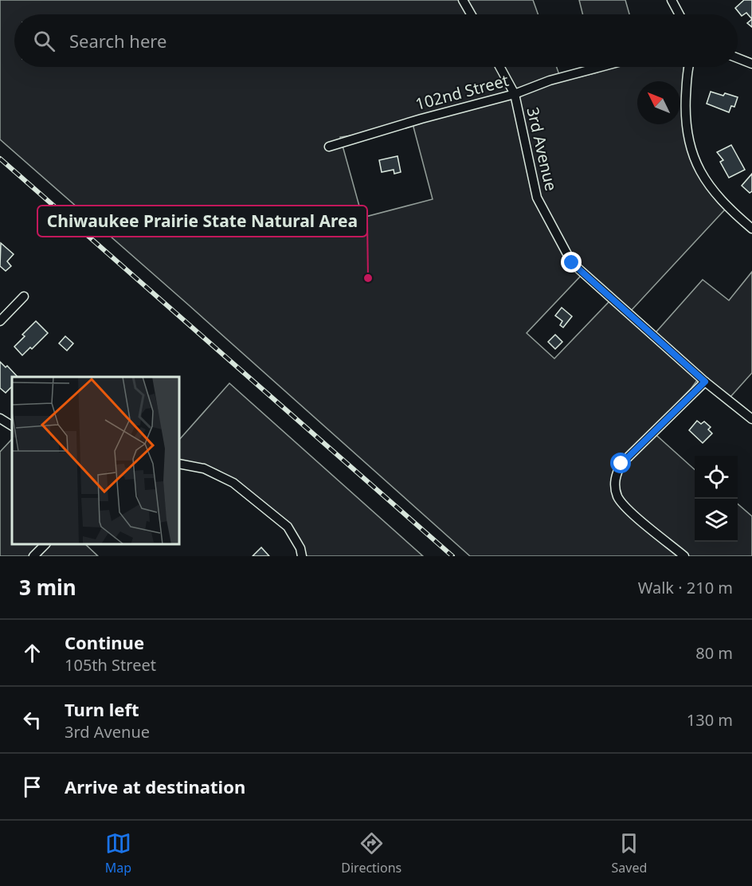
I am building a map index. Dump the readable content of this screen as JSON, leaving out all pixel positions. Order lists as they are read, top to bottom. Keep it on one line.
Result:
{"streets":{"street":["102nd Street","3rd Avenue"]},"crossings":[["102nd Street","3rd Avenue"]],"places":["Chiwaukee Prairie State Natural Area"],"north":"top left","page":{"search":"Search here","heading":["3 min","Walk · 210 m"],"list":[["Continue","105th Street","80 m"],["Turn left","3rd Avenue","130 m"],"Arrive at destination"],"nav":["Map","Directions","Saved"]}}
